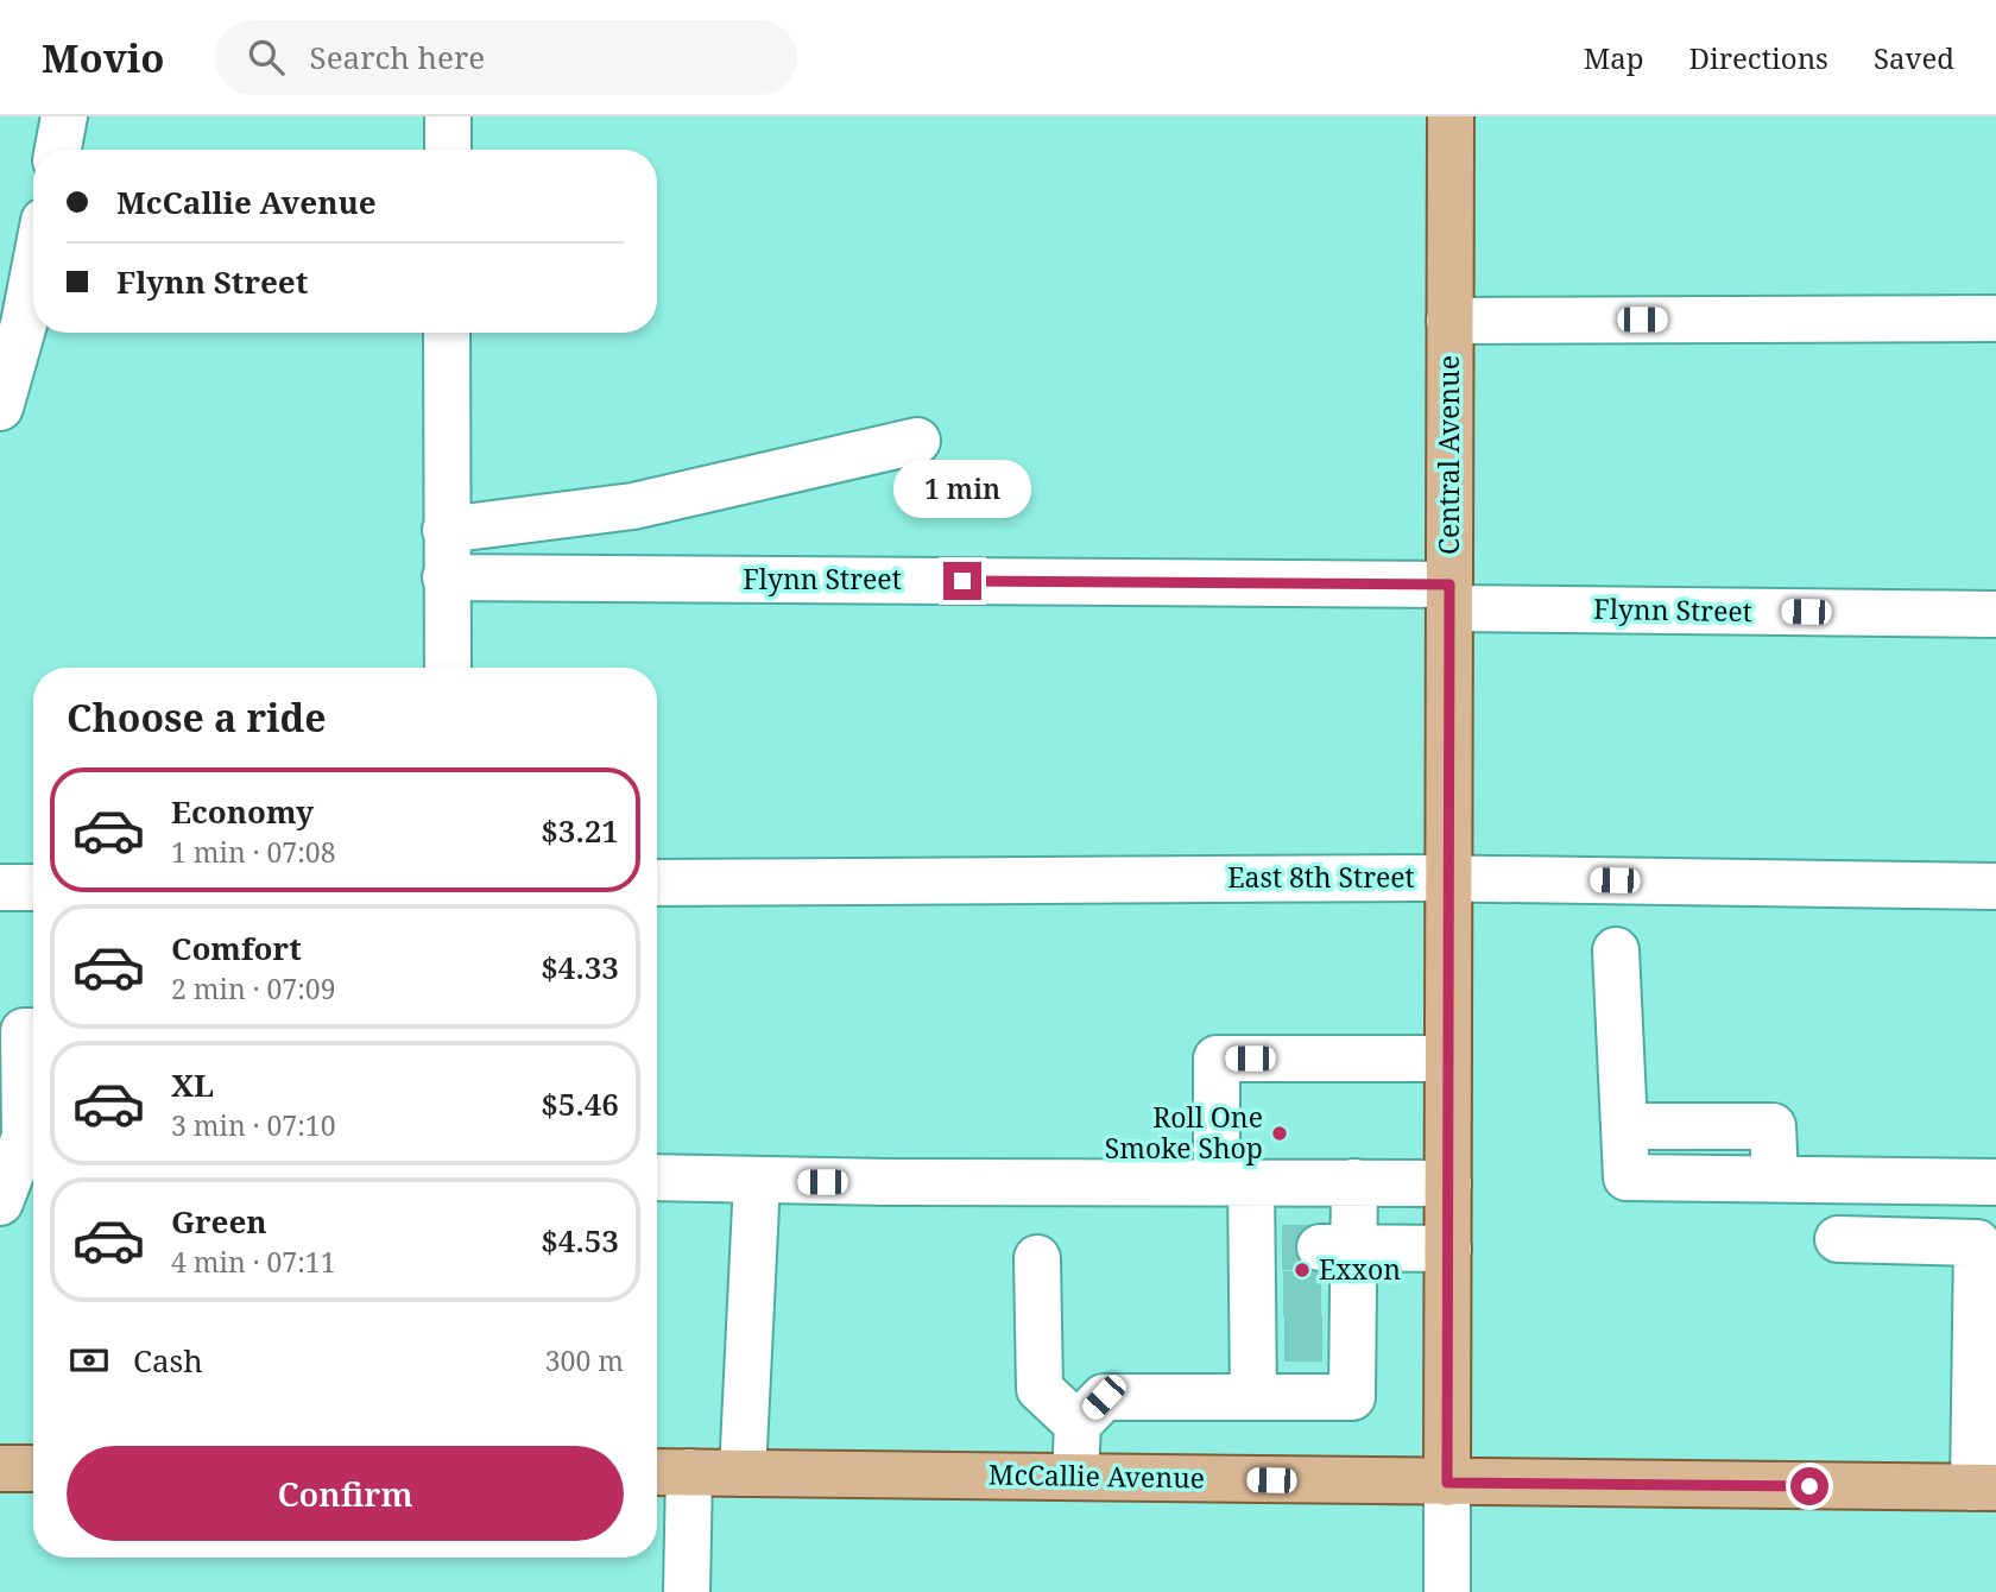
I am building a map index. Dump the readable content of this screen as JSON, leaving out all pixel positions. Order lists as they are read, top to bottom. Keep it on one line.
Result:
{"streets":{"main road":["Central Avenue","McCallie Avenue"],"street":["Flynn Street","East 8th Street"]},"crossings":[["Central Avenue","Flynn Street"],["Central Avenue","East 8th Street"],["Central Avenue","McCallie Avenue"]],"places":["Roll One Smoke Shop","Exxon"],"page":{"header":"Movio","search":"Search here","nav":["Map","Directions","Saved"],"banner":["McCallie Avenue","Flynn Street"],"bubble":"1 min","heading":"Choose a ride","list":[{"name":"Economy","note":"1 min · 07:08","value":"$3.21"},{"name":"Comfort","note":"2 min · 07:09","value":"$4.33"},{"name":"XL","note":"3 min · 07:10","value":"$5.46"},{"name":"Green","note":"4 min · 07:11","value":"$4.53"}],"pay":["Cash","300 m"],"buttons":"Confirm"}}
